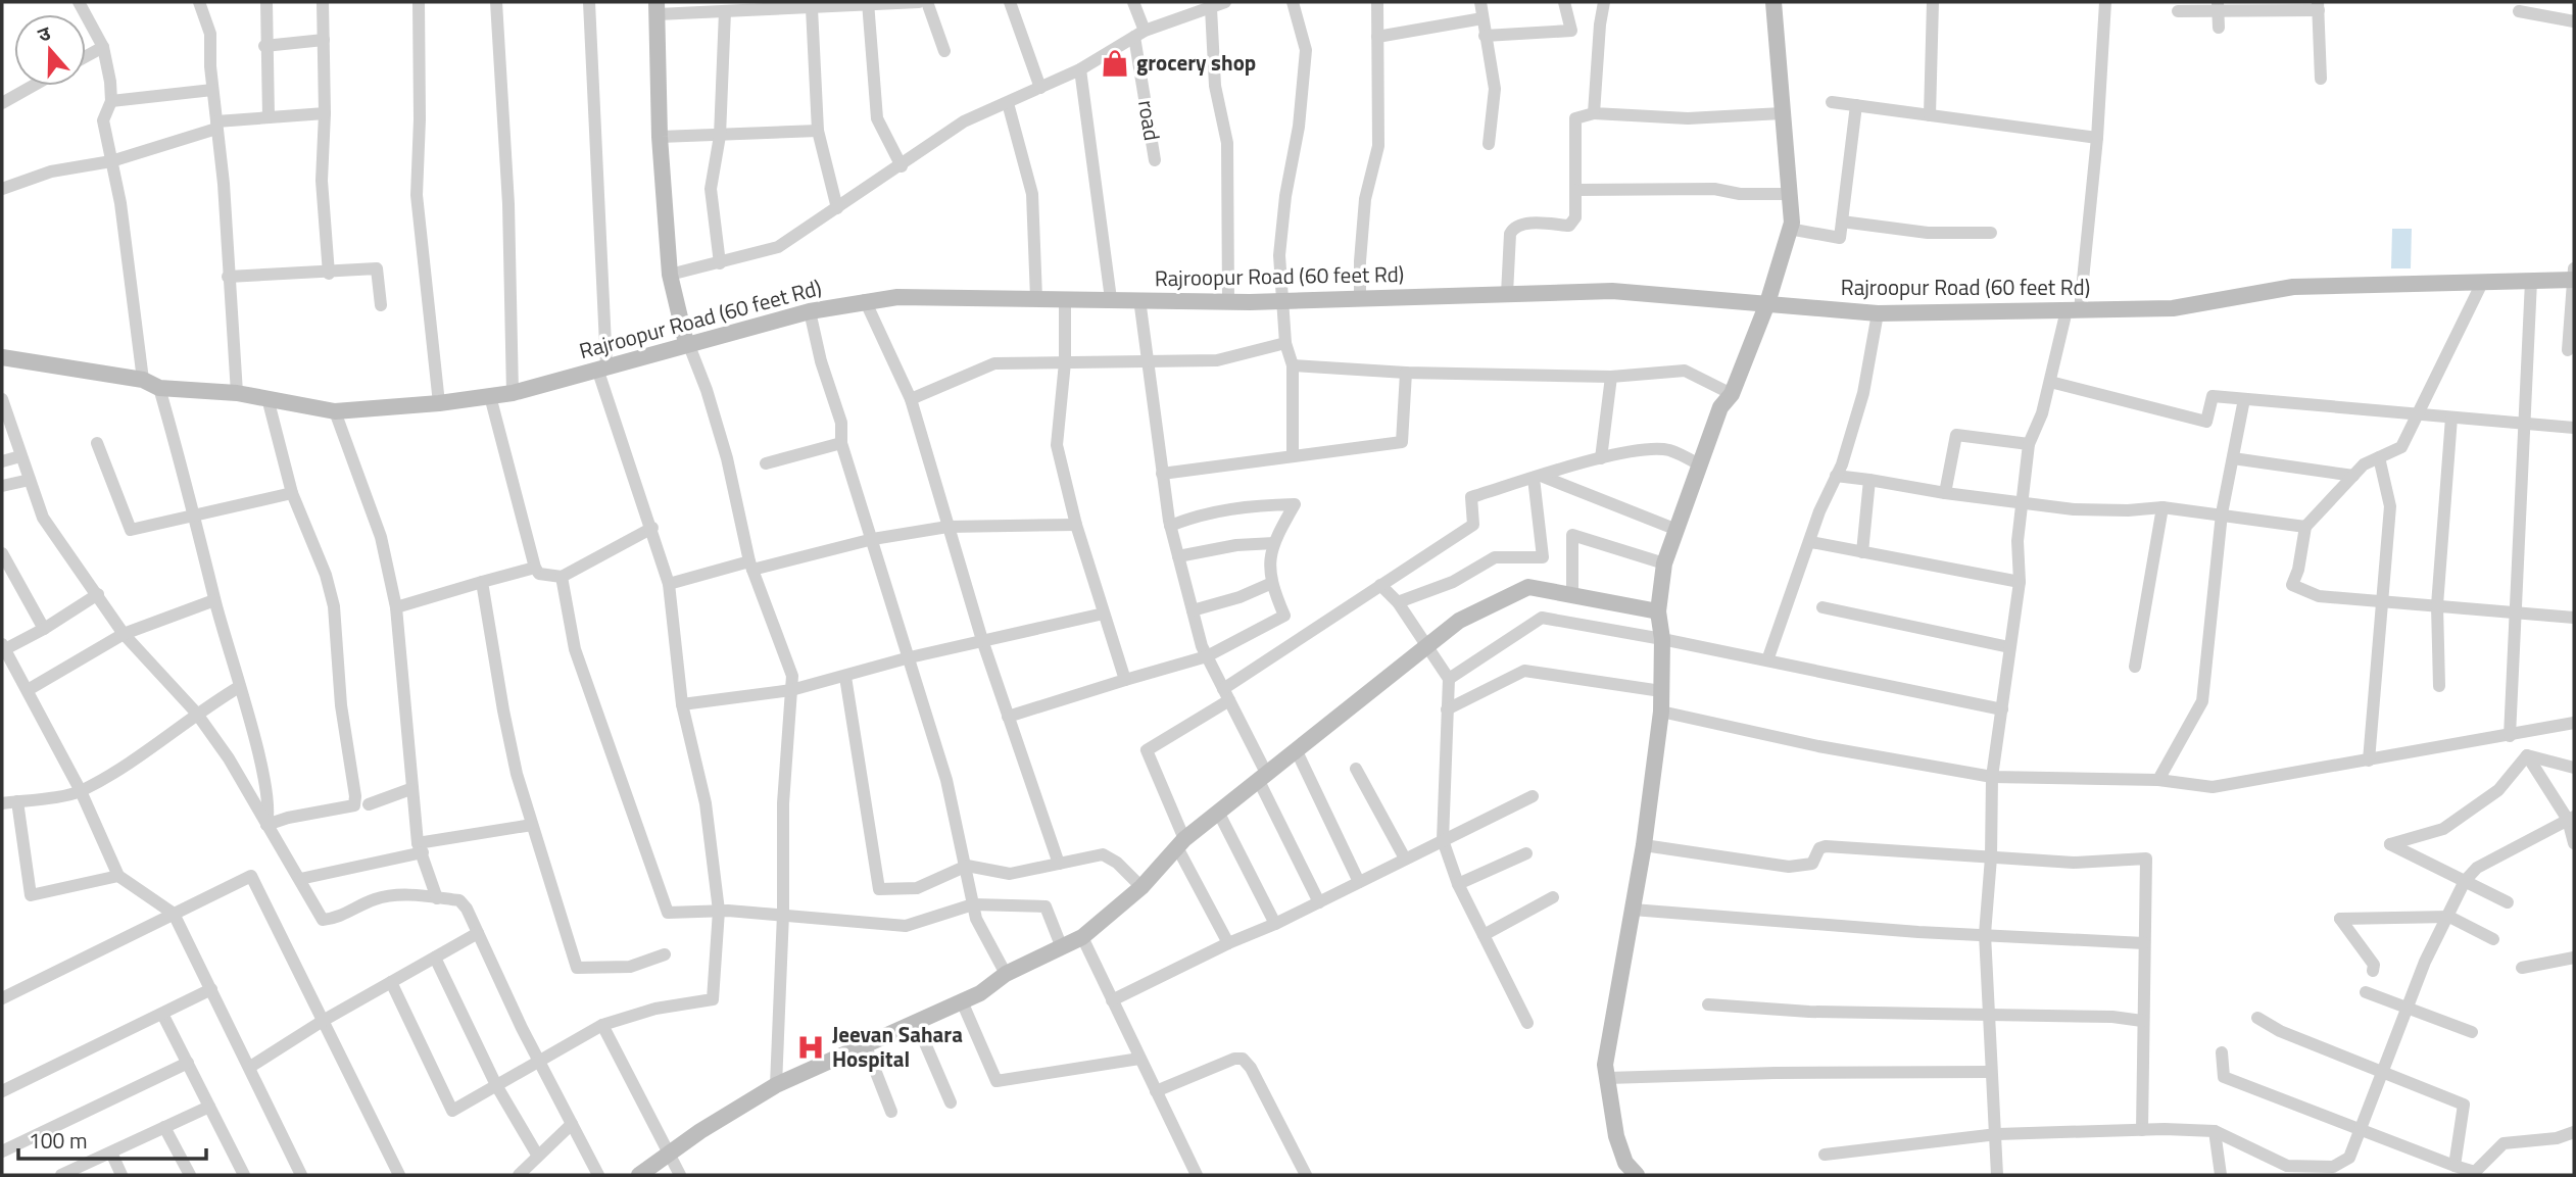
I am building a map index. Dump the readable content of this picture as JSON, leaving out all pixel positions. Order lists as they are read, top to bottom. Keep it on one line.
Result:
{"streets":{"street":["road","Rajroopur Road (60 feet Rd)"]},"places":{"shop":["grocery shop"],"hospital":["Jeevan Sahara Hospital"]},"scale_bar":"100 m","north":"top"}
